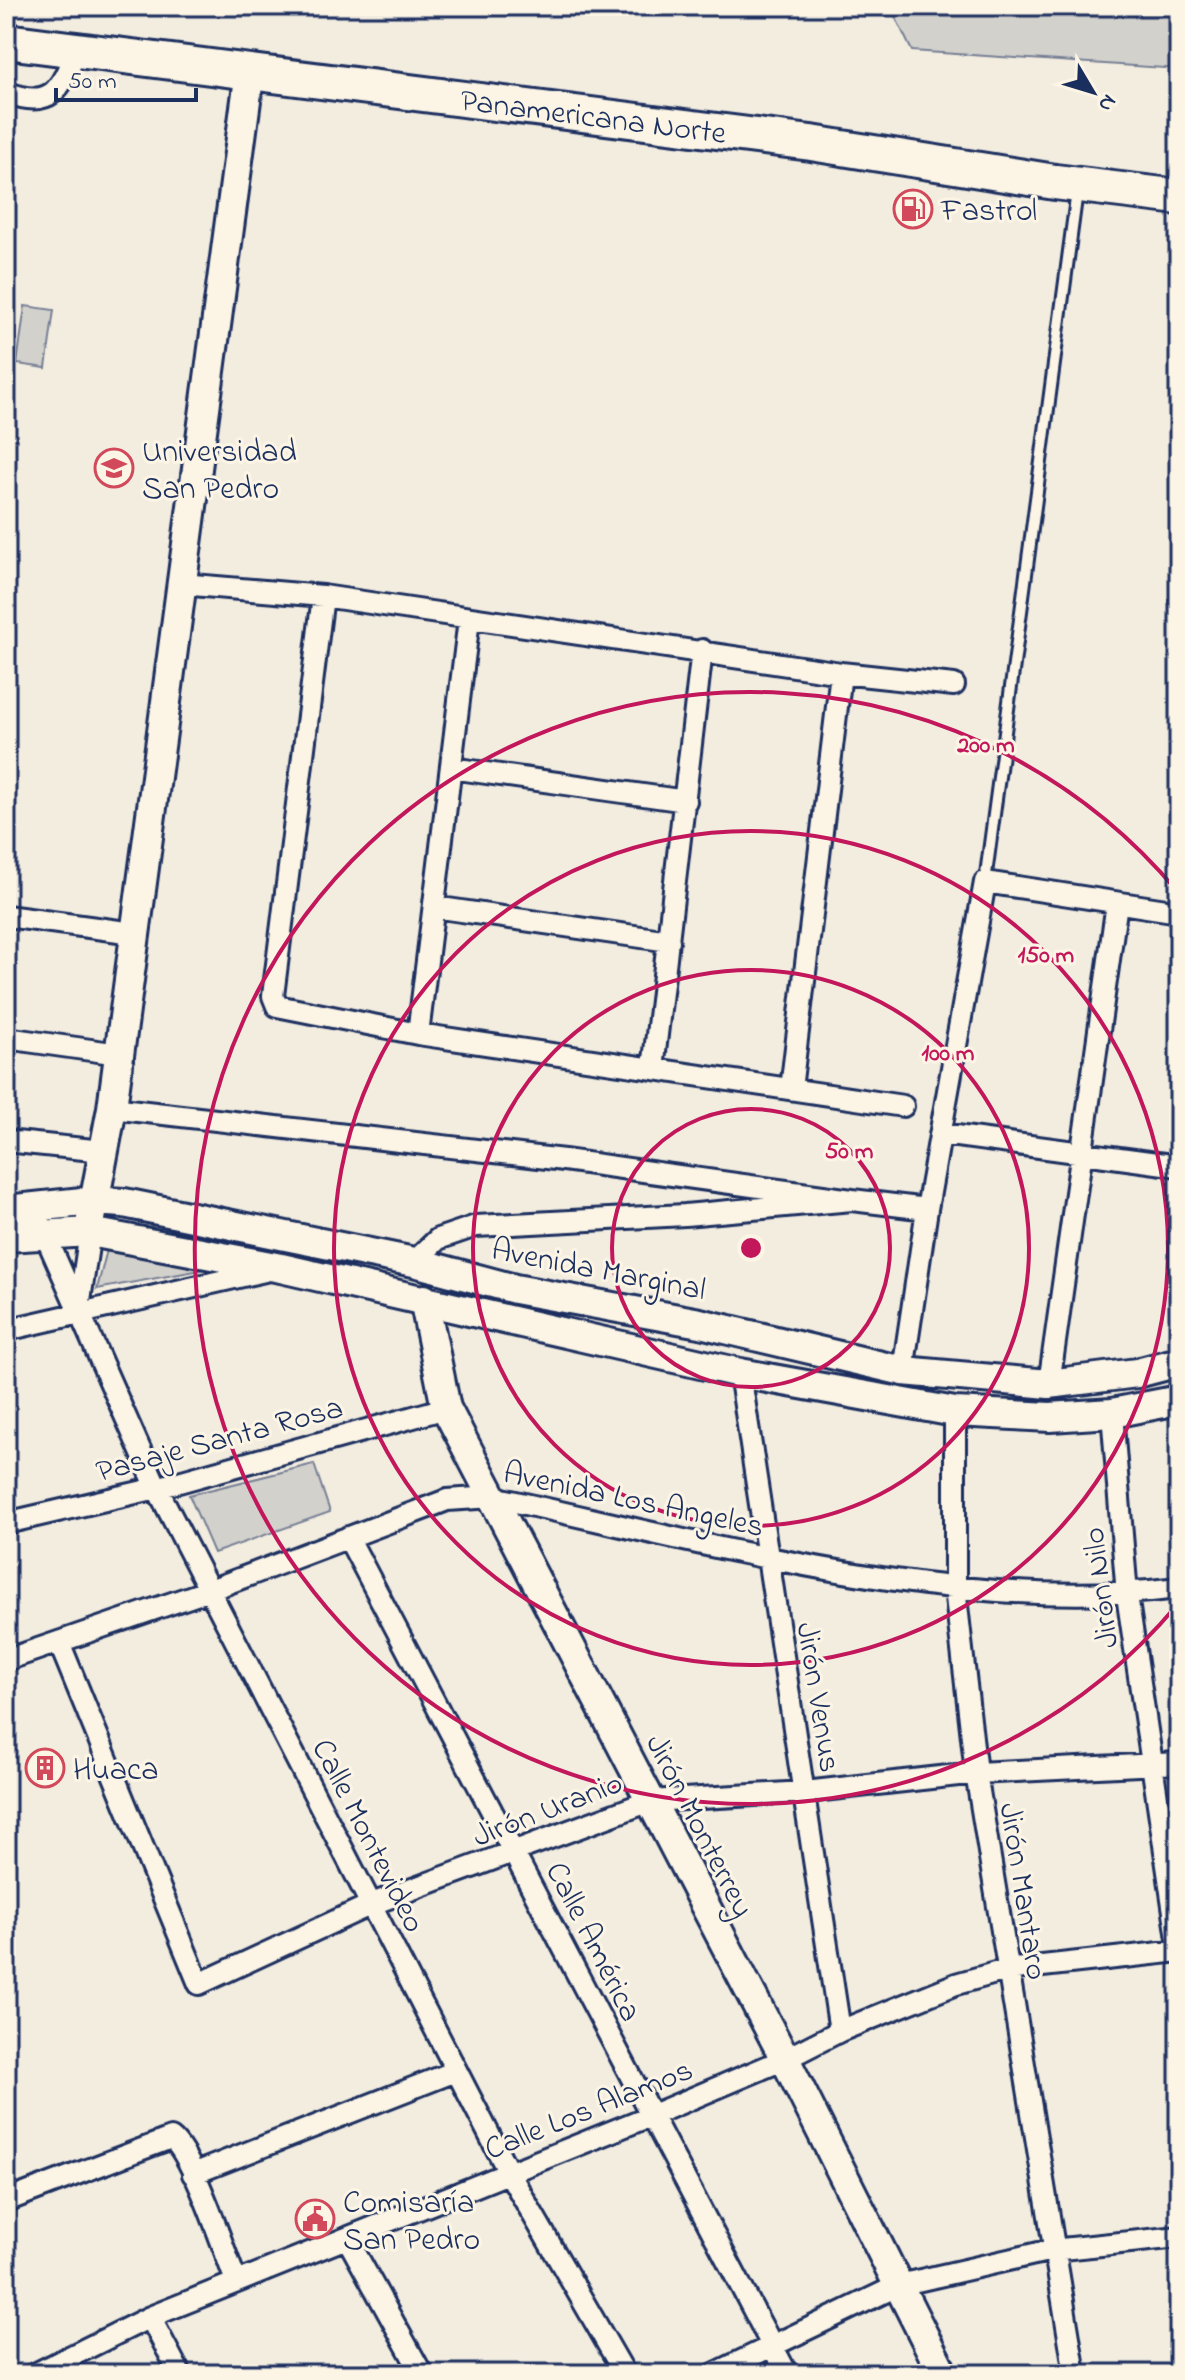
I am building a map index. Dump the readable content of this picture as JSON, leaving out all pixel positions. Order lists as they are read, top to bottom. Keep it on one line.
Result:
{"streets":{"highway":["Panamericana Norte"],"main road":["Avenida Marginal","Jirón Monterrey"],"street":["Pasaje Santa Rosa","Avenida Los Angeles","Jirón Nilo","Jirón Venus","Jirón Uranio","Calle Montevideo","Jirón Mantaro","Calle América","Calle Los Alamos"]},"crossings":[["Avenida Marginal","Jirón Nilo"],["Avenida Marginal","Jirón Venus"],["Avenida Marginal","Jirón Monterrey"],["Avenida Marginal","Calle Montevideo"],["Avenida Marginal","Jirón Mantaro"],["Pasaje Santa Rosa","Jirón Monterrey"],["Pasaje Santa Rosa","Calle Montevideo"],["Avenida Los Angeles","Jirón Nilo"],["Avenida Los Angeles","Jirón Venus"],["Avenida Los Angeles","Jirón Uranio"],["Avenida Los Angeles","Jirón Monterrey"],["Avenida Los Angeles","Calle Montevideo"],["Avenida Los Angeles","Jirón Mantaro"],["Avenida Los Angeles","Calle América"],["Jirón Nilo","Jirón Uranio"],["Jirón Nilo","Calle Los Alamos"],["Jirón Venus","Jirón Uranio"],["Jirón Venus","Calle Los Alamos"],["Jirón Uranio","Jirón Monterrey"],["Jirón Uranio","Calle Montevideo"],["Jirón Uranio","Jirón Mantaro"],["Jirón Uranio","Calle América"],["Jirón Monterrey","Calle Los Alamos"],["Calle Montevideo","Calle Los Alamos"],["Jirón Mantaro","Calle Los Alamos"],["Calle América","Calle Los Alamos"]],"places":{"fuel station":["Fastrol"],"school or university":["Universidad San Pedro"],"building":["Huaca"],"public building":["Comisaría San Pedro"]},"scale_bar":"50 m","north":"bottom right","rings":["200 m","150 m","100 m","50 m"]}
